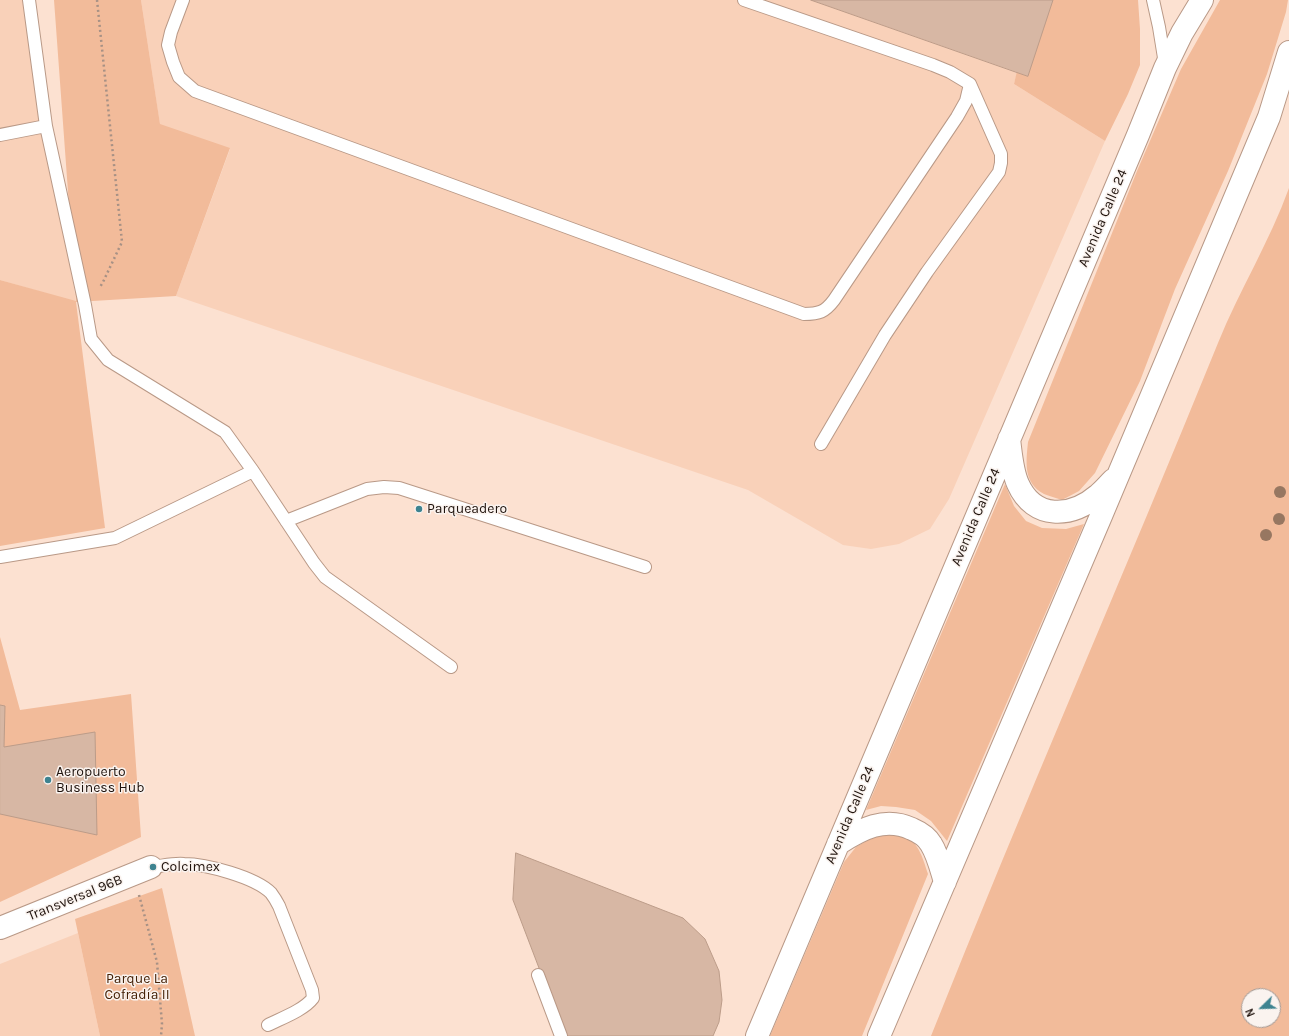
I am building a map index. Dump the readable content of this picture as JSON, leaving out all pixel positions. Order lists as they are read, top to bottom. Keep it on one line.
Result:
{"streets":{"main road":["Avenida Calle 24","Transversal 96B"]},"parks":["Parque La Cofradía II"],"places":["Parqueadero","Aeropuerto Business Hub","Colcimex"],"north":"bottom left"}
